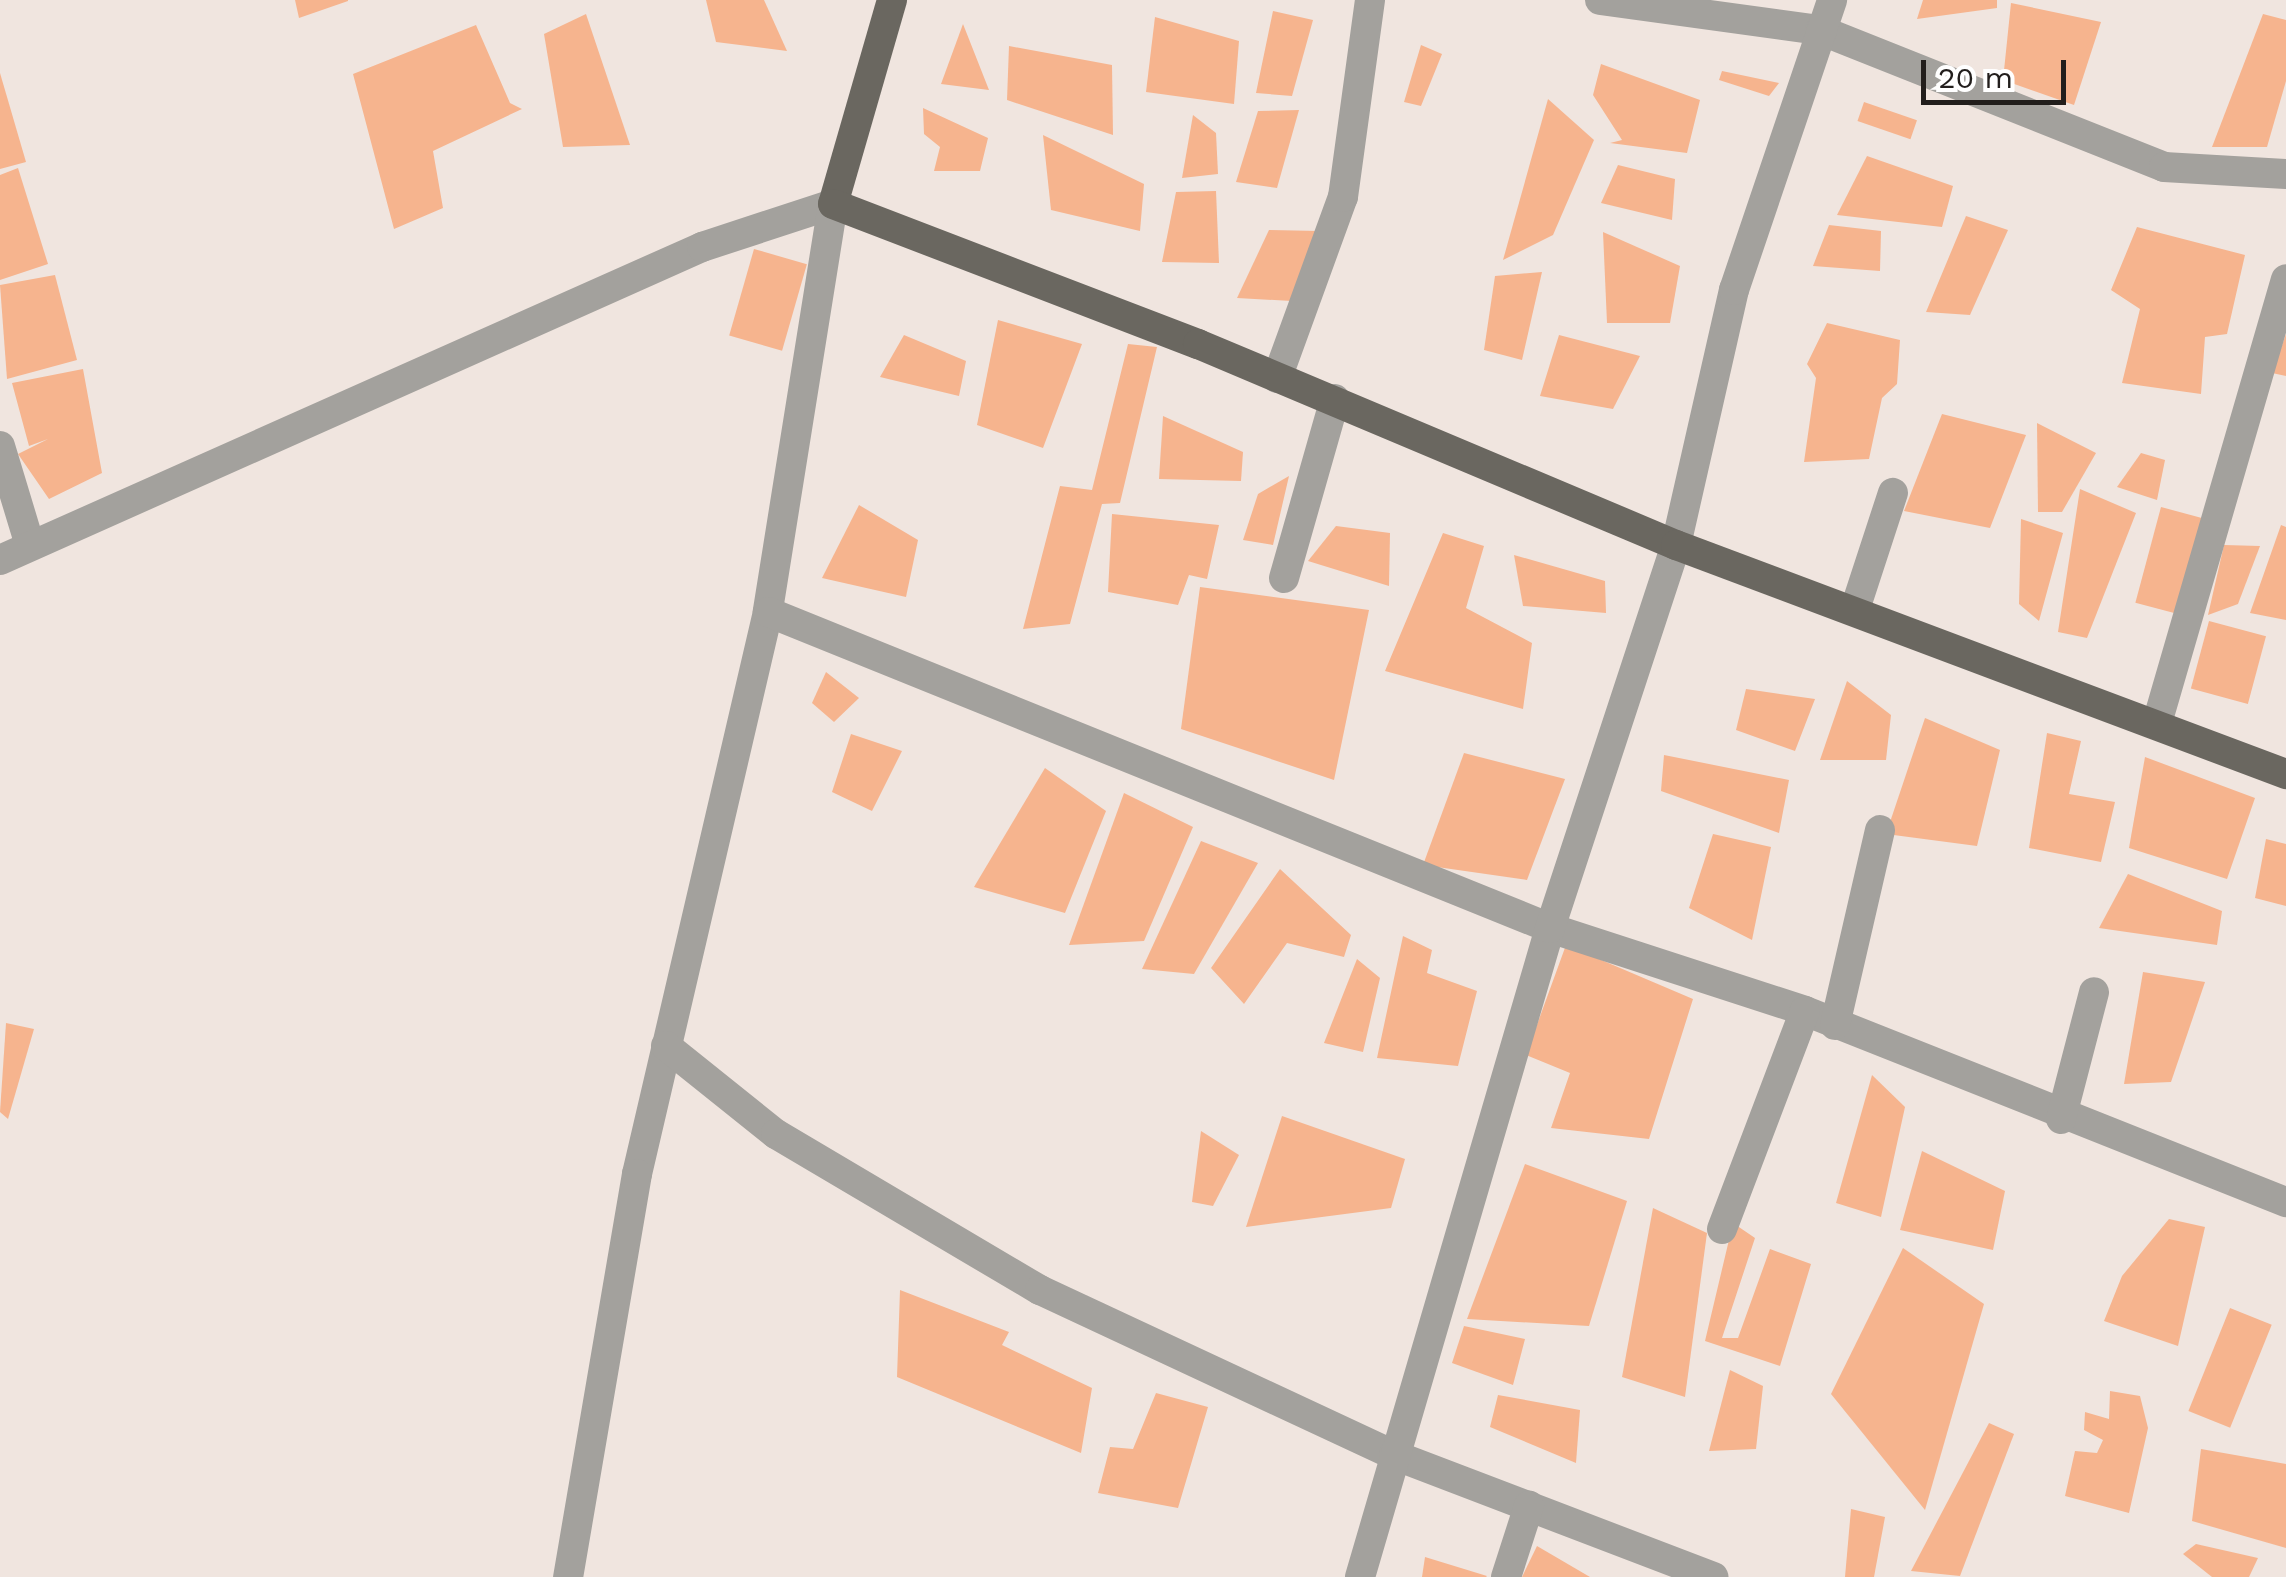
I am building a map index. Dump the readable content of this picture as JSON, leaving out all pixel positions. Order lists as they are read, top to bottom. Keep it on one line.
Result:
{"scale_bar":"20 m"}
